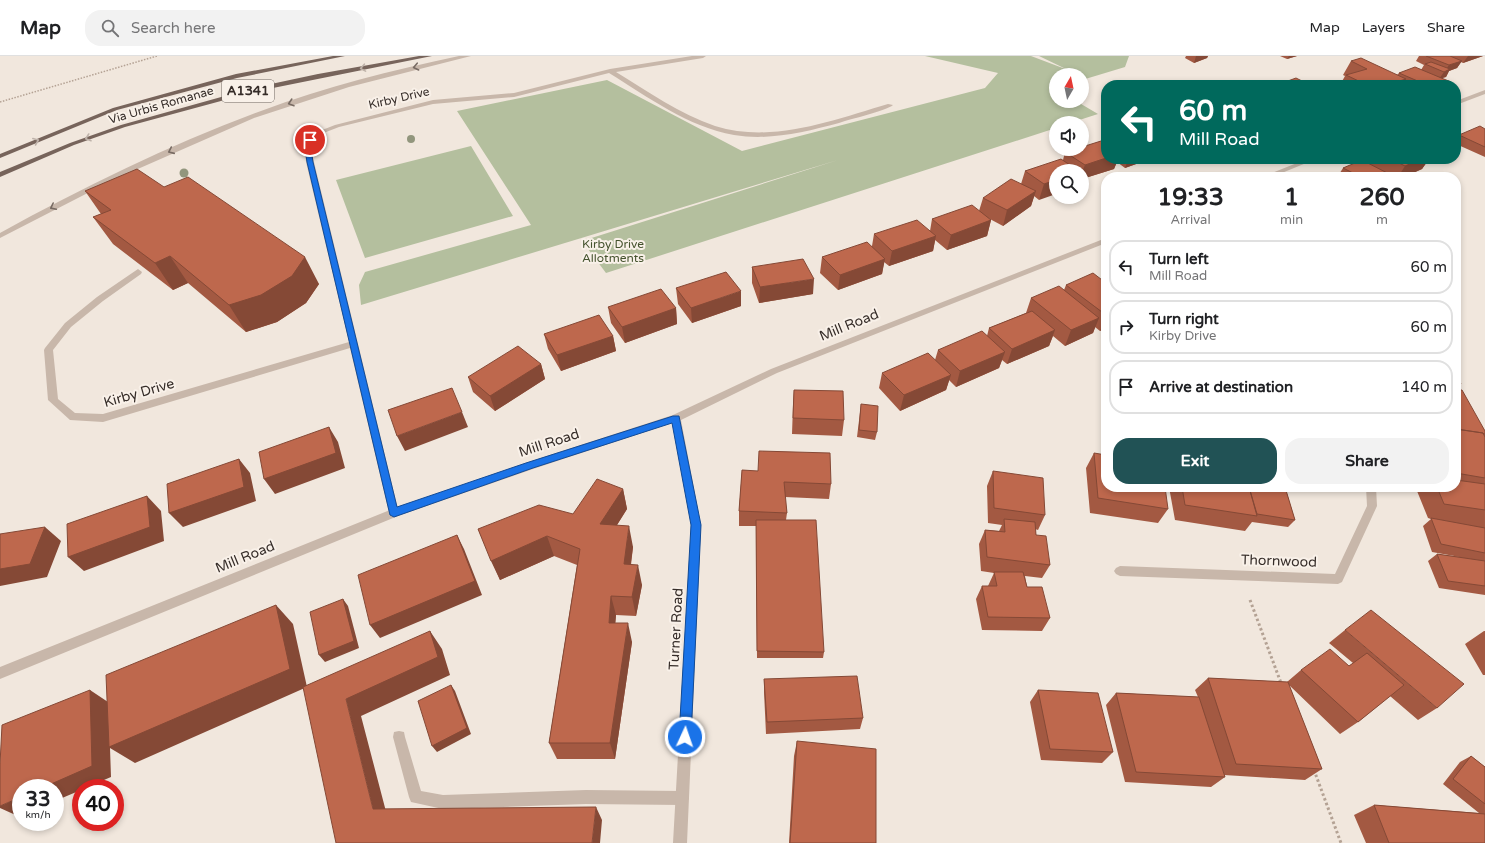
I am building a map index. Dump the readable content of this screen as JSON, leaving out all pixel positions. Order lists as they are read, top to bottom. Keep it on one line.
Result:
{"streets":{"main road":["A1341","Via Urbis Romanae"],"street":["Kirby Drive","Mill Road","Thornwood","Turner Road"]},"crossings":[["Kirby Drive","Mill Road"],["Mill Road","Turner Road"]],"parks":["Kirby Drive Allotments"],"north":"top","page":{"header":"Map","search":"Search here","nav":["Map","Layers","Share"],"turn":["60 m","Mill Road"],"eta":["19:33","Arrival","1","min","260","m"],"list":[{"name":"Turn left","note":"Mill Road","value":"60 m"},{"name":"Turn right","note":"Kirby Drive","value":"60 m"},{"name":"Arrive at destination","value":"140 m"}],"buttons":["Exit","Share"],"speed":"33 km/h","limit":"40"}}
